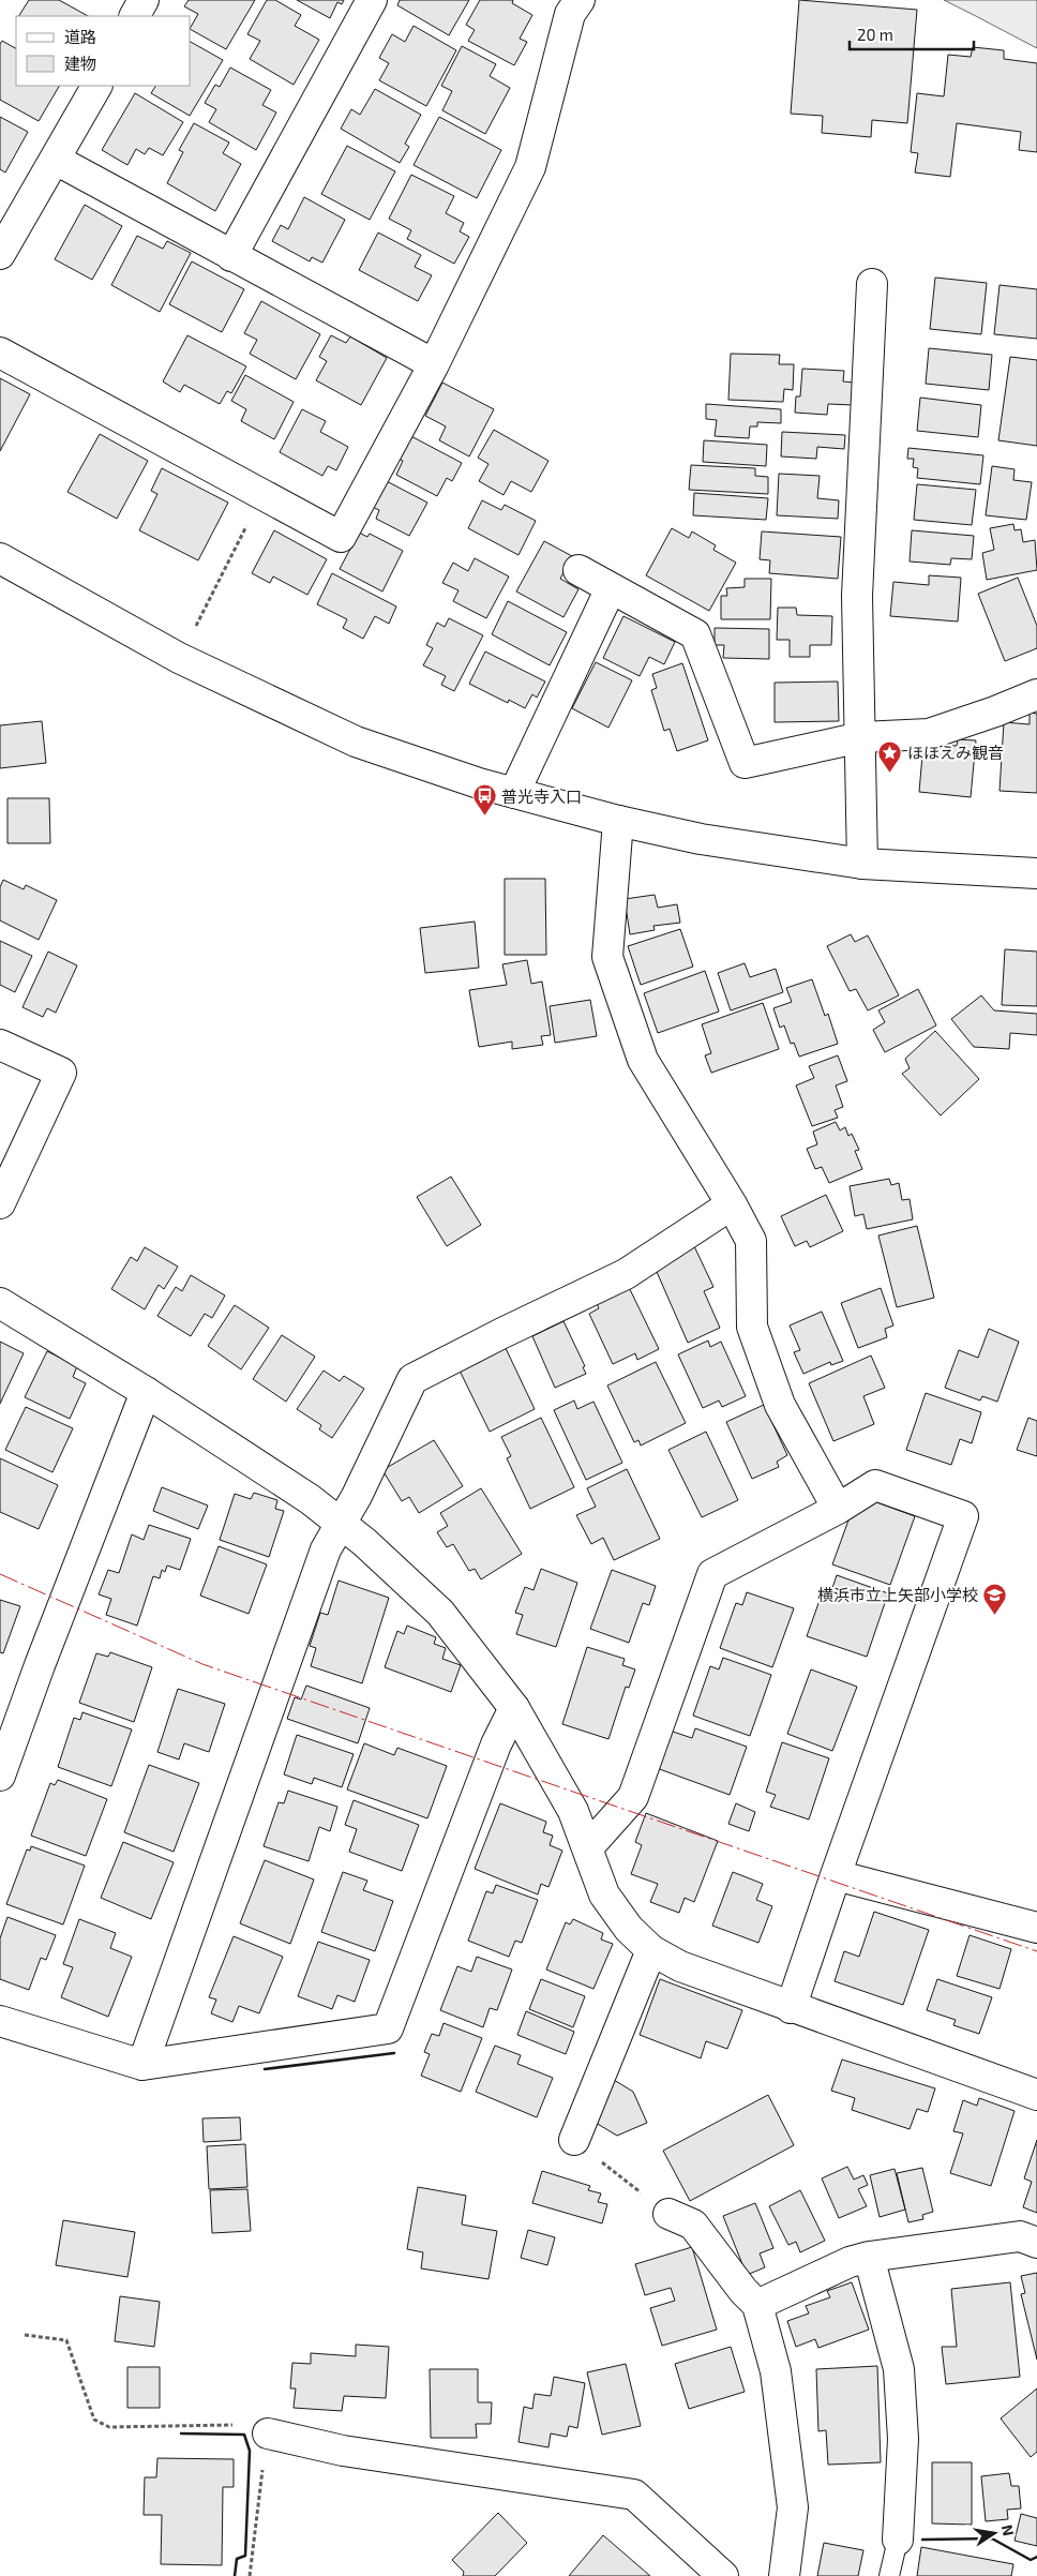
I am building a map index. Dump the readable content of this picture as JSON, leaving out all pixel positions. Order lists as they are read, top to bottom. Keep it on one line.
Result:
{"places":{"place":["ほほえみ観音"],"bus stop":["普光寺入口"],"school or university":["横浜市立上矢部小学校"]},"legend":["道路","建物"],"scale_bar":"20 m","north":"right"}
